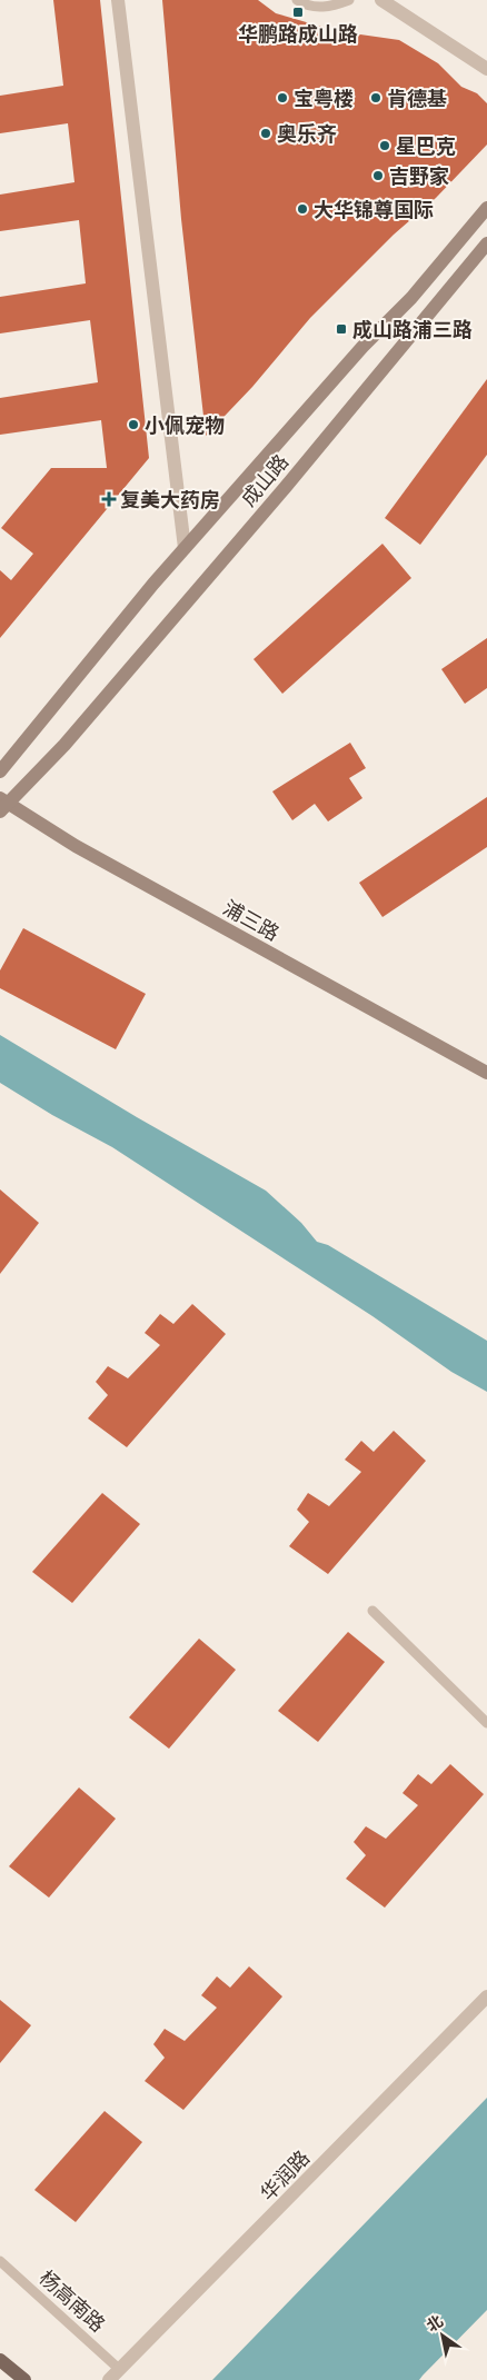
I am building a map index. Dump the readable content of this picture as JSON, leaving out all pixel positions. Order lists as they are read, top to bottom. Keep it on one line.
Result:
{"streets":{"main road":["成山路","浦三路"],"street":["华润路"],"lane":["杨高南路"]},"crossings":[["成山路","浦三路"],["华润路","杨高南路"]],"places":{"transit":["华鹏路成山路","成山路浦三路"],"other":["宝粤楼","肯德基","奥乐齐","星巴克","吉野家","大华锦尊国际","小佩宠物"],"health":["复美大药房"]},"north":"top left"}
